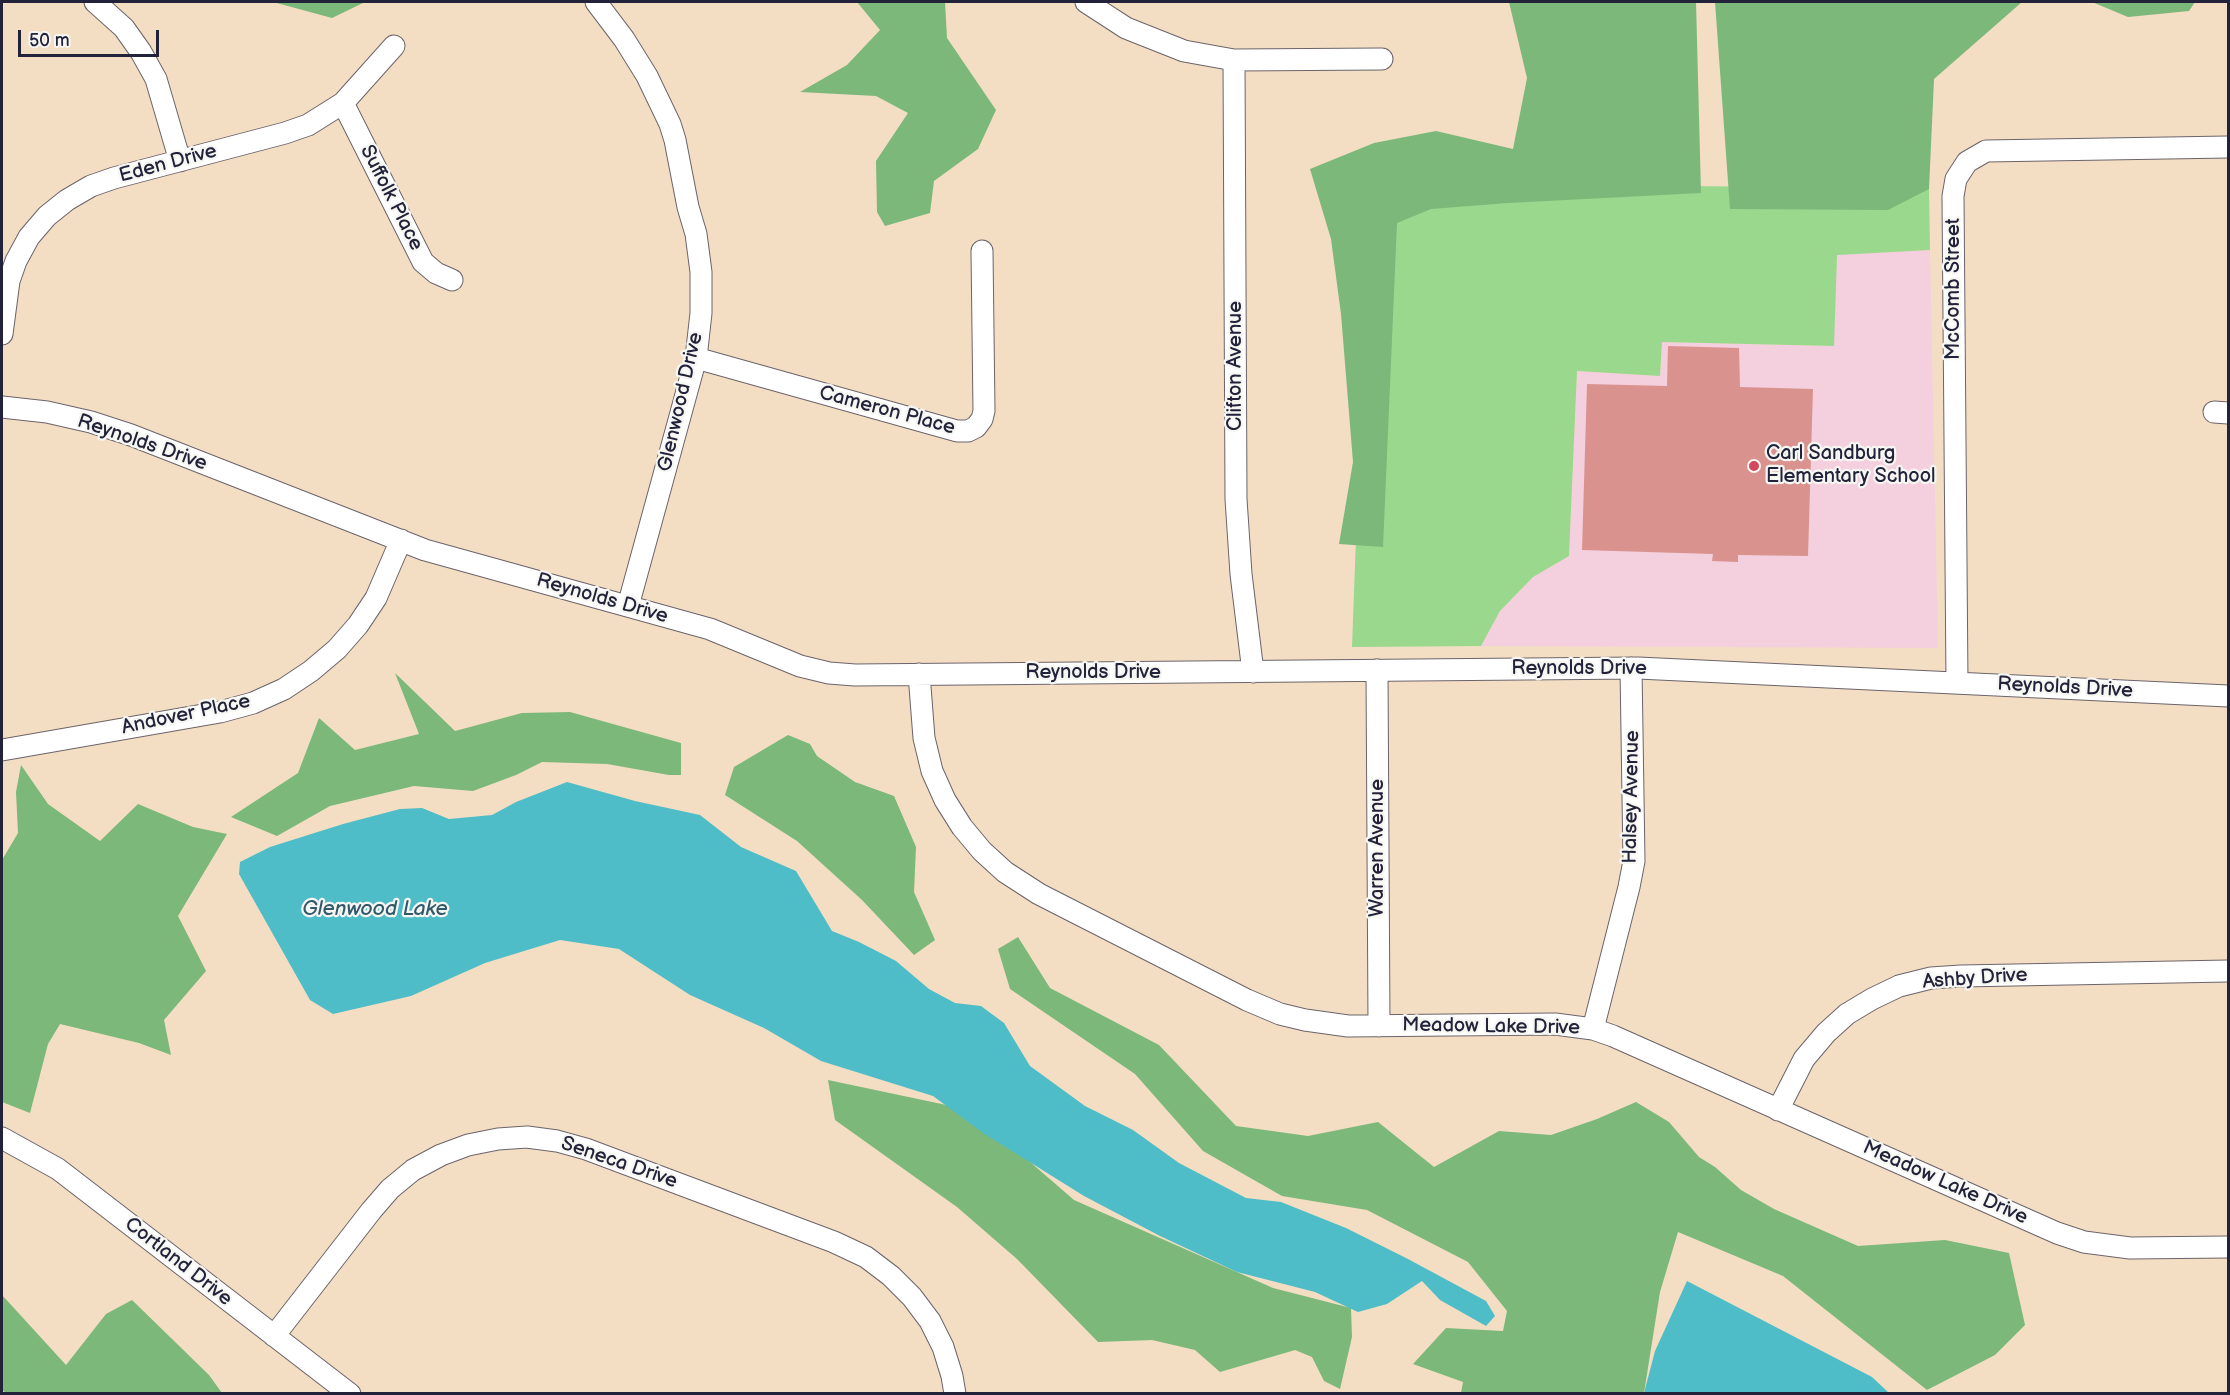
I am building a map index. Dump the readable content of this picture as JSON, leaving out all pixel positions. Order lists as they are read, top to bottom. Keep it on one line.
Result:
{"streets":{"street":["Eden Drive","Suffolk Place","McComb Street","Clifton Avenue","Glenwood Drive","Cameron Place","Reynolds Drive","Andover Place","Halsey Avenue","Warren Avenue","Ashby Drive","Meadow Lake Drive","Seneca Drive","Cortland Drive"]},"crossings":[["Eden Drive","Suffolk Place"],["McComb Street","Reynolds Drive"],["Clifton Avenue","Reynolds Drive"],["Glenwood Drive","Cameron Place"],["Glenwood Drive","Reynolds Drive"],["Reynolds Drive","Andover Place"],["Reynolds Drive","Halsey Avenue"],["Reynolds Drive","Warren Avenue"],["Reynolds Drive","Meadow Lake Drive"],["Halsey Avenue","Meadow Lake Drive"],["Warren Avenue","Meadow Lake Drive"],["Ashby Drive","Meadow Lake Drive"],["Seneca Drive","Cortland Drive"]],"water":["Glenwood Lake"],"places":["Carl Sandburg Elementary School"],"scale_bar":"50 m"}
